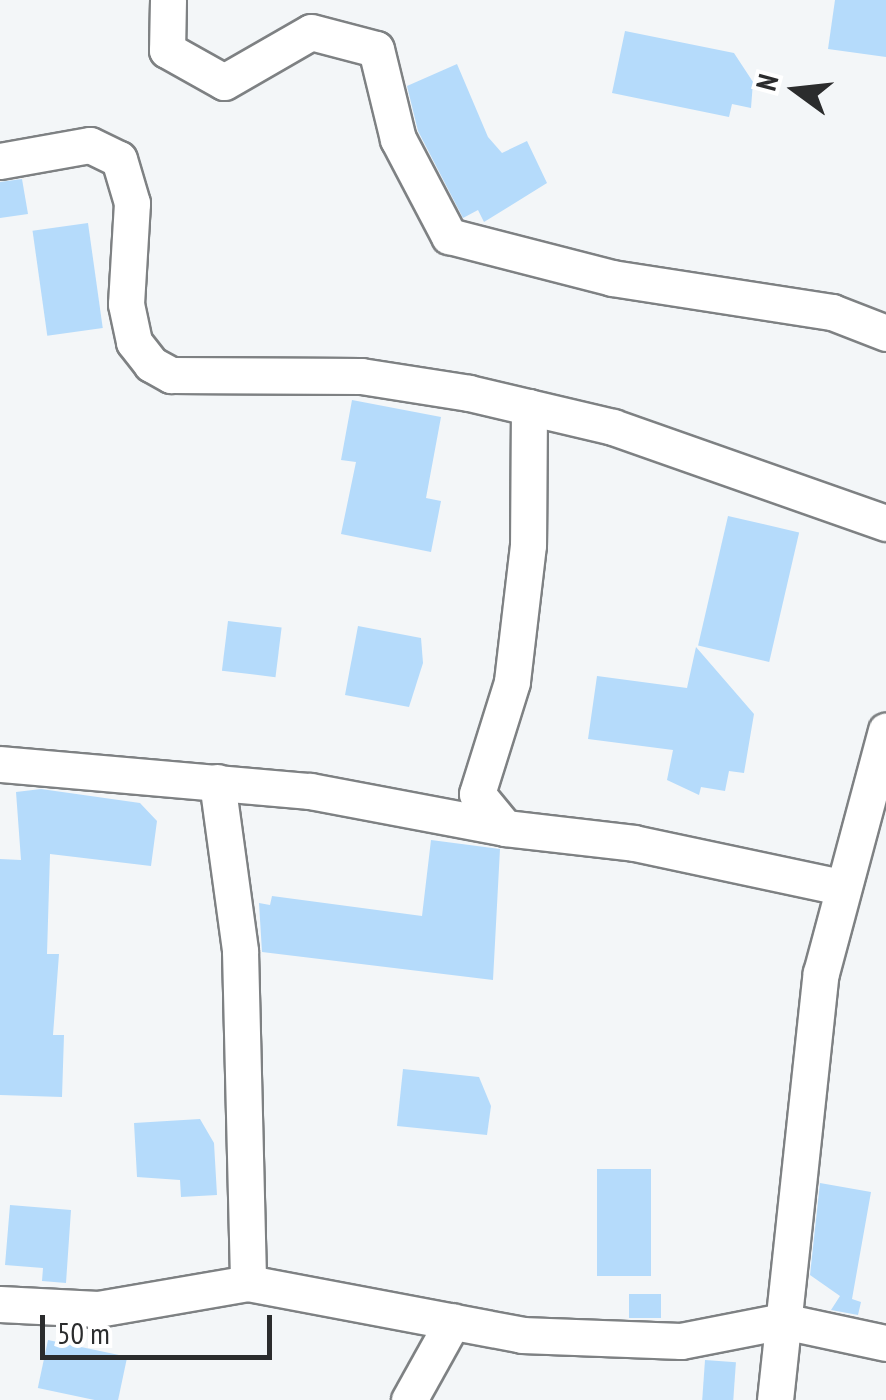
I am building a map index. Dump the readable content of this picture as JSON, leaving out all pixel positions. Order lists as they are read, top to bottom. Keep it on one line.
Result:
{"scale_bar":"50 m","north":"left"}
